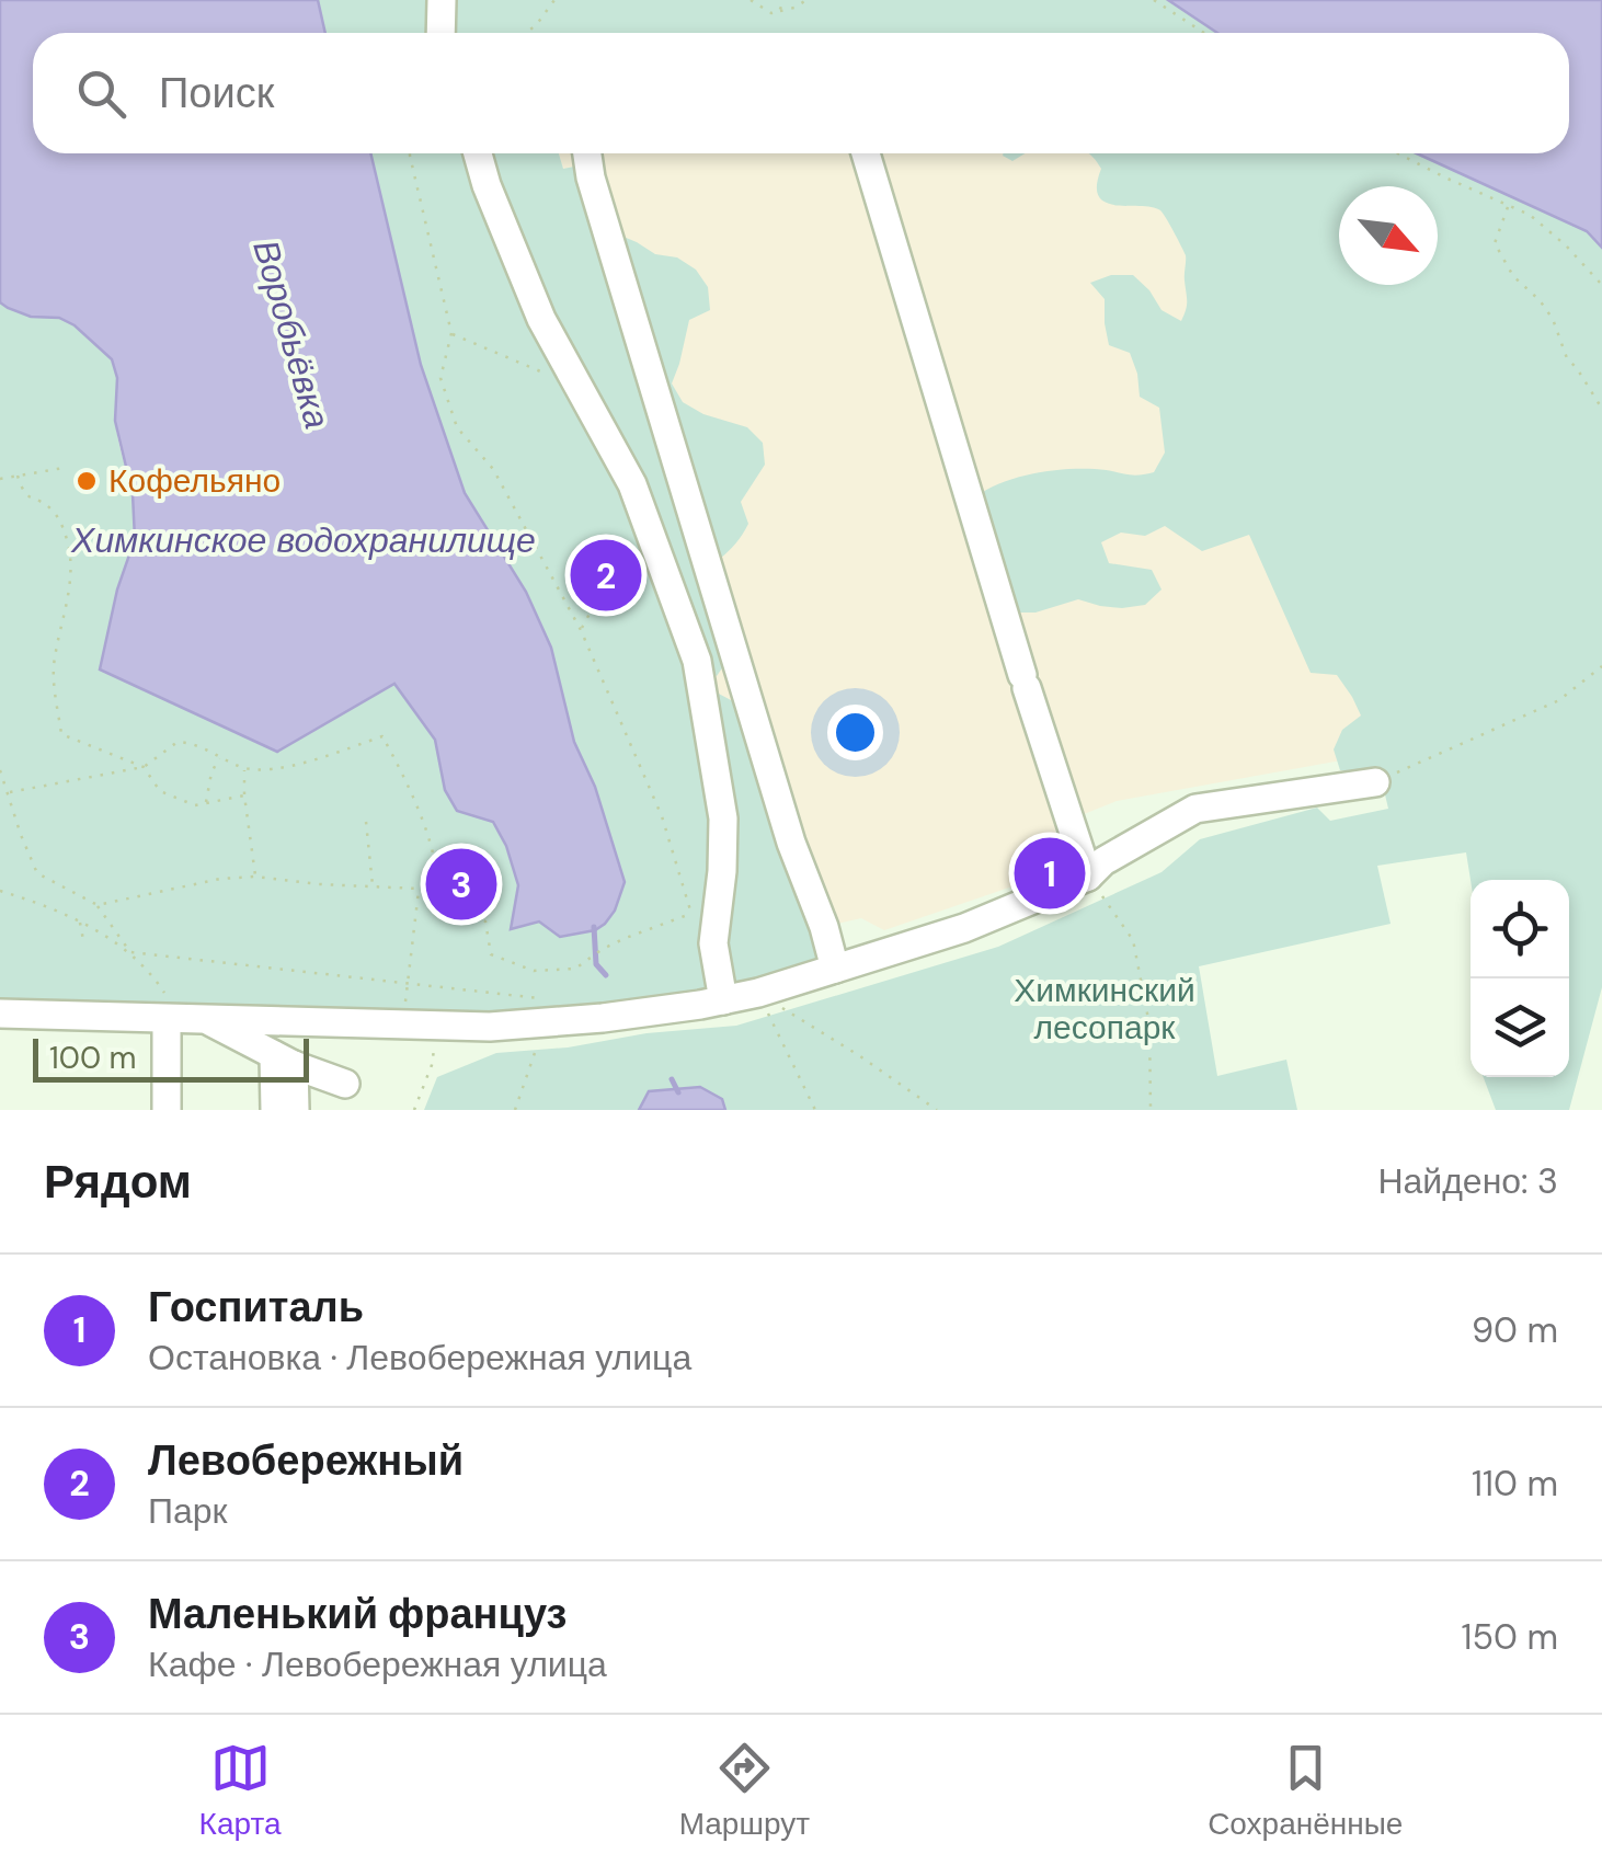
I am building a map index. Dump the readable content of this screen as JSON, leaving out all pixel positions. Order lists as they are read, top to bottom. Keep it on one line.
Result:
{"water":["Воробьёвка","Химкинское водохранилище"],"parks":["Химкинский лесопарк"],"places":["Кофельяно"],"scale_bar":"100 m","north":"bottom right","page":{"search":"Поиск","pins":["2","1","3"],"scale":"100 m","heading":["Рядом","Найдено: 3"],"list":[{"mark":"1","name":"Госпиталь","note":"Остановка · Левобережная улица","value":"90 m"},{"mark":"2","name":"Левобережный","note":"Парк","value":"110 m"},{"mark":"3","name":"Маленький француз","note":"Кафе · Левобережная улица","value":"150 m"}],"nav":["Карта","Маршрут","Сохранённые"]}}
